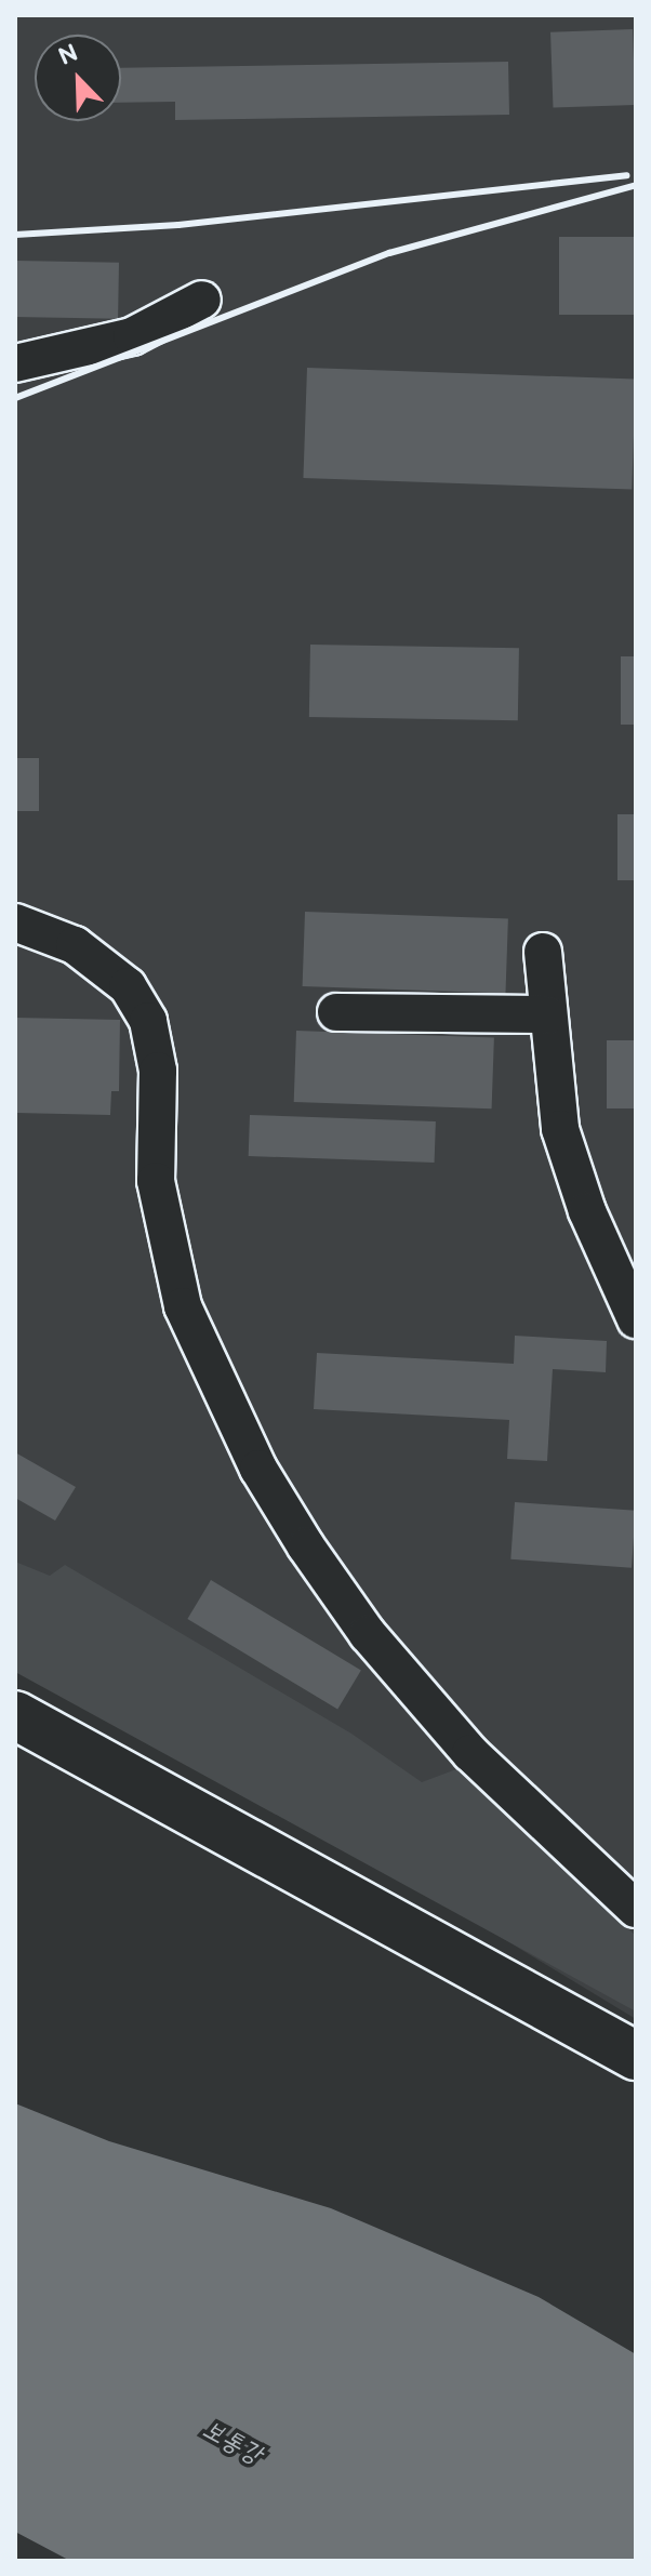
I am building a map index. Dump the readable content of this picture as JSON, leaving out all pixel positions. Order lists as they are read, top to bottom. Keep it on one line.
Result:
{"water":["보통강"],"north":"top left"}
